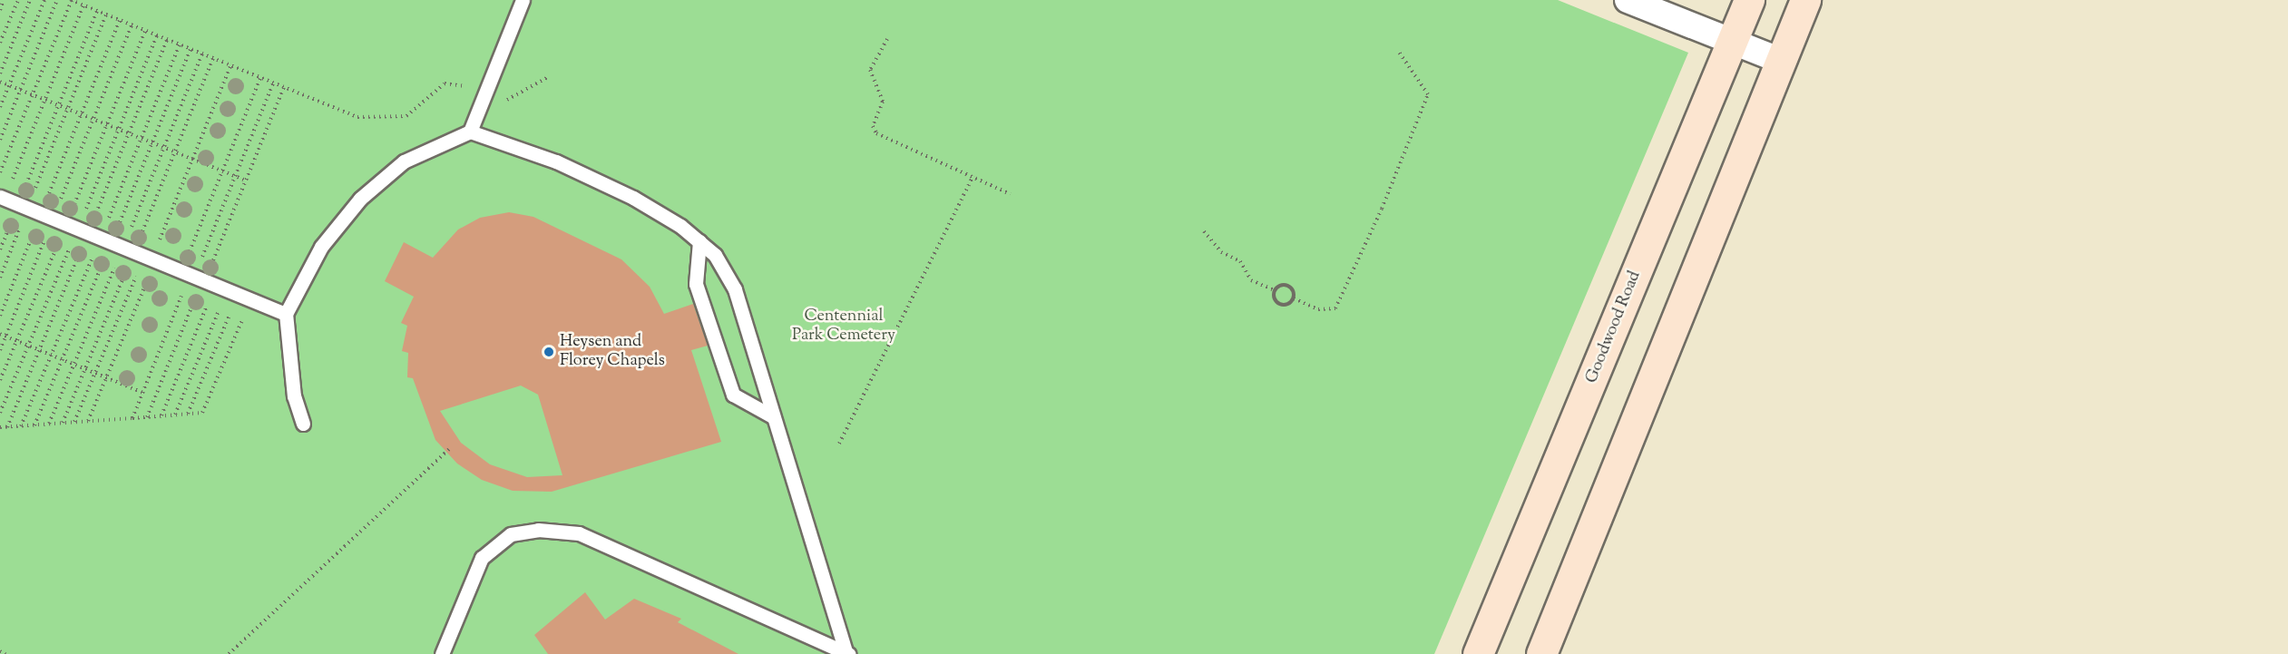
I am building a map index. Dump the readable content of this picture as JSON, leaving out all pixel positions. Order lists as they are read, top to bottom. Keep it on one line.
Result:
{"streets":{"main road":["Goodwood Road"]},"parks":["Centennial Park Cemetery"],"places":["Heysen and Florey Chapels"]}
